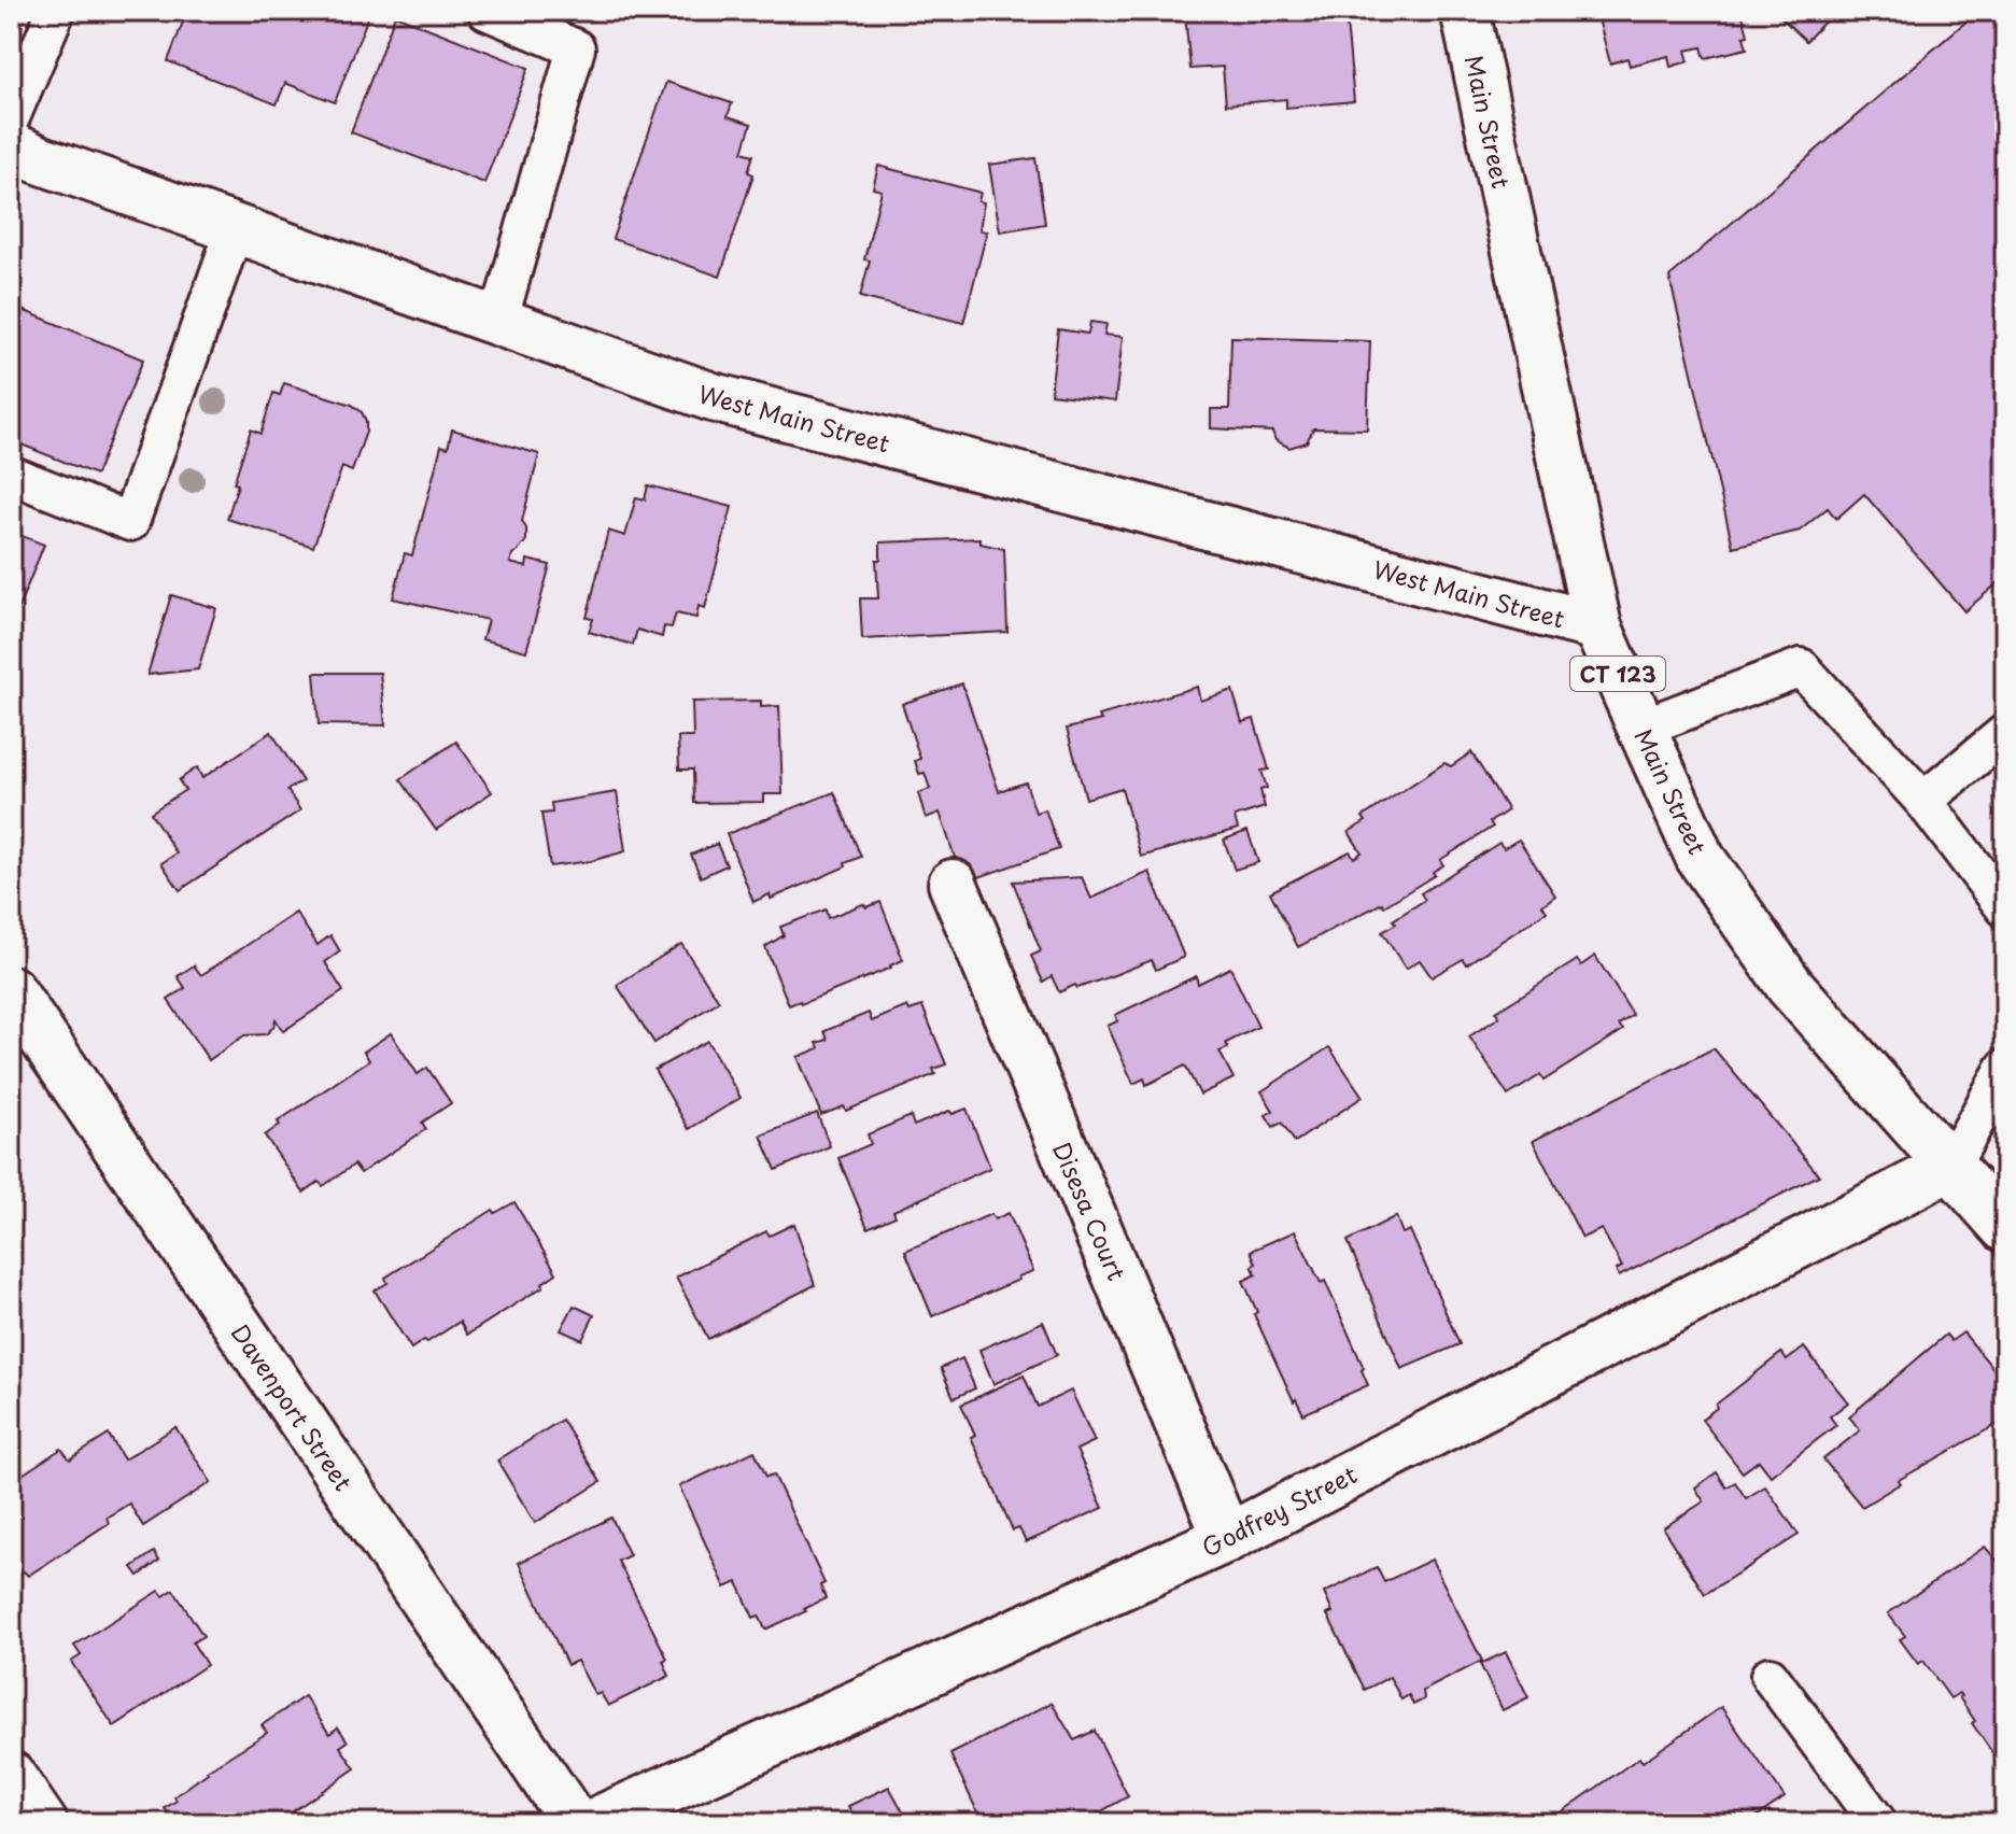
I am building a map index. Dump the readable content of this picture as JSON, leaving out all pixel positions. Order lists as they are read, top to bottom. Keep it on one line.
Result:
{"streets":{"street":["Main Street","West Main Street","CT 123","Disesa Court","Davenport Street","Godfrey Street"]},"crossings":[["Main Street","West Main Street"],["Main Street","Godfrey Street"],["Disesa Court","Godfrey Street"]]}
